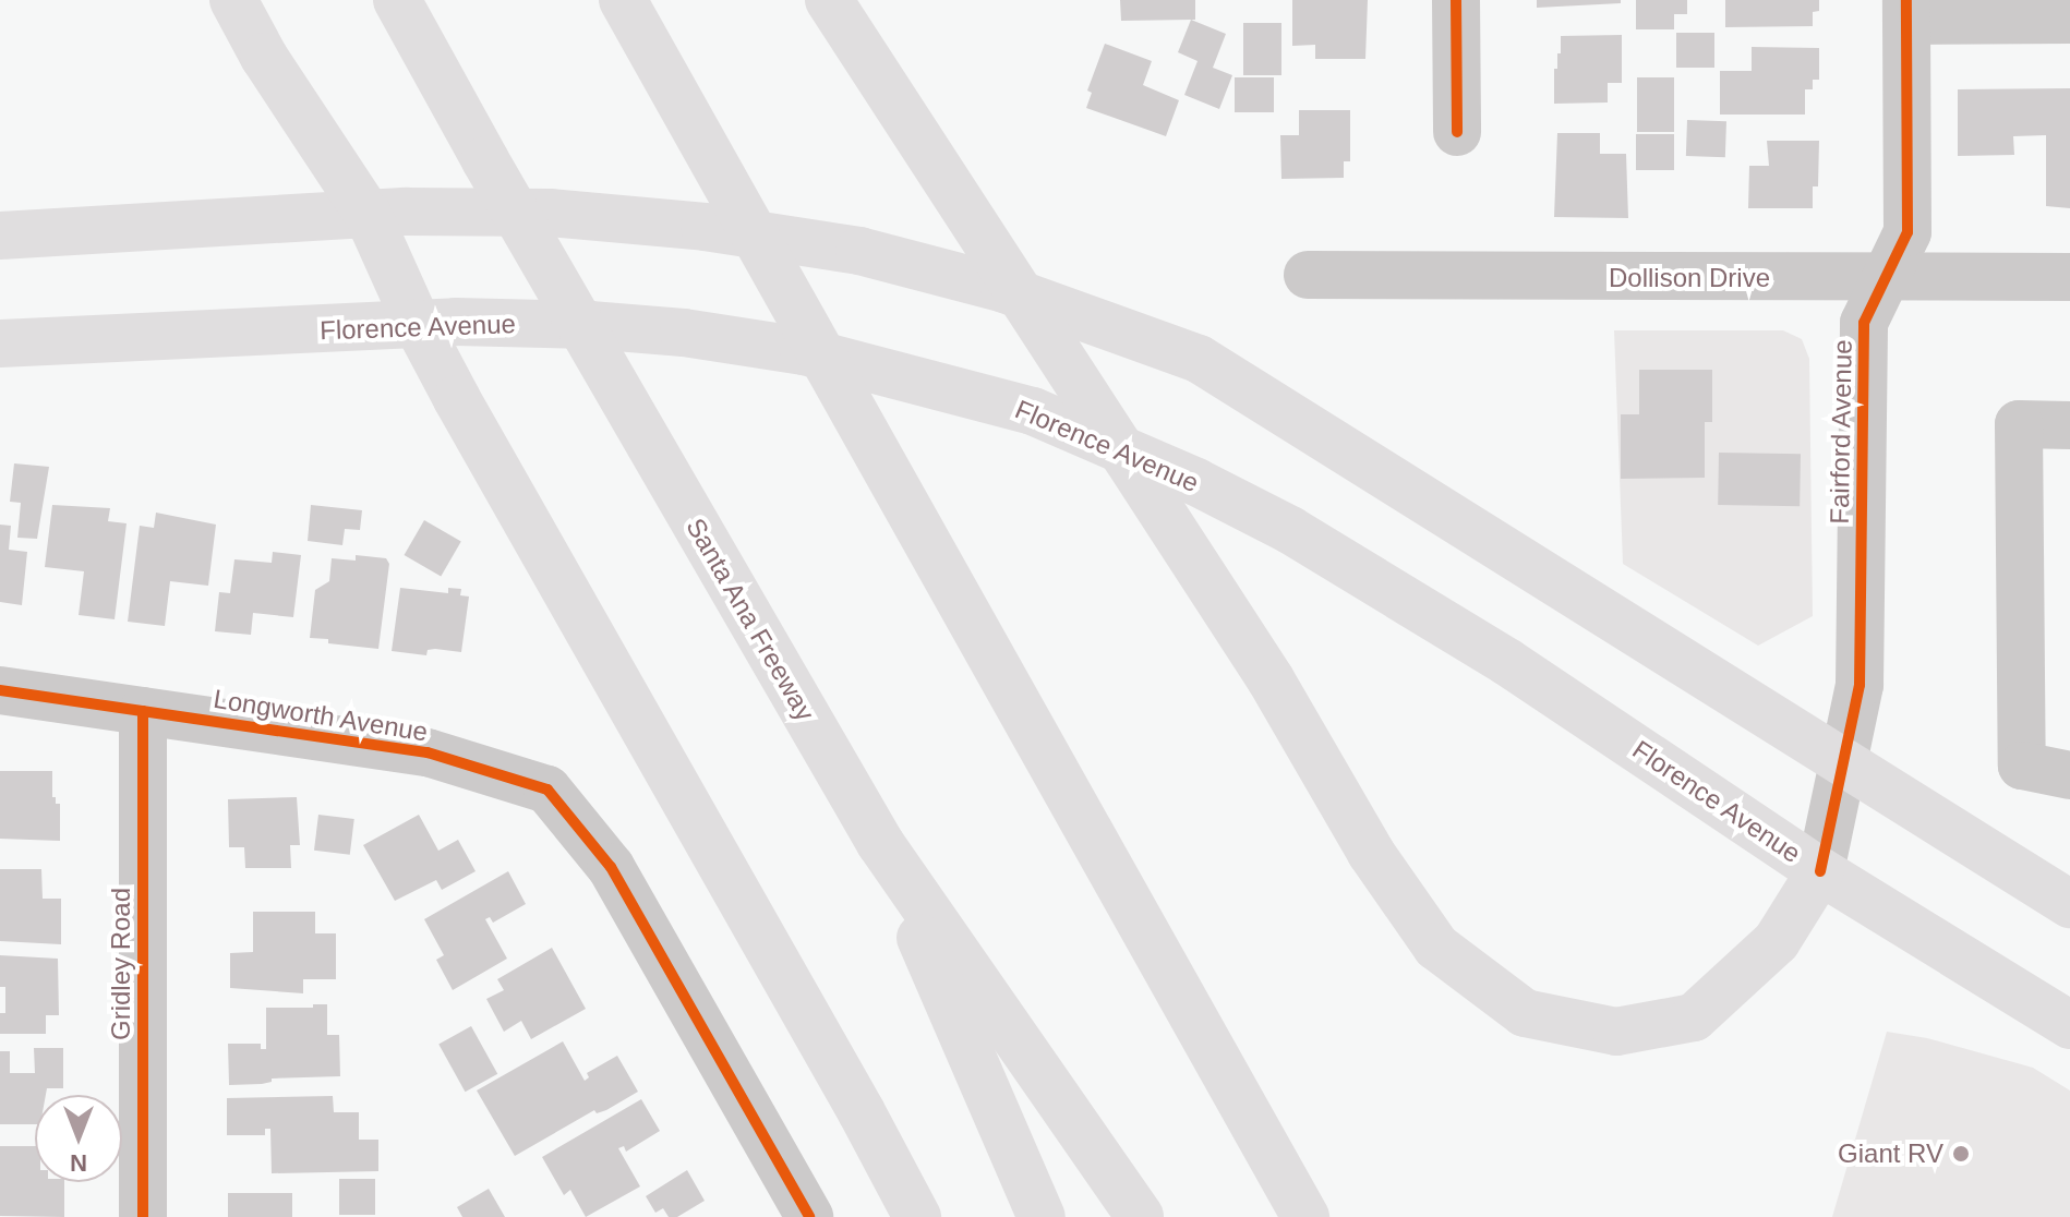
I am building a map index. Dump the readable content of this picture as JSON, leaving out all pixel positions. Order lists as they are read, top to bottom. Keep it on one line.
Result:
{"streets":{"main road":["Florence Avenue","Santa Ana Freeway"],"street":["Dollison Drive","Fairford Avenue","Longworth Avenue","Gridley Road"]},"crossings":[["Dollison Drive","Fairford Avenue"],["Florence Avenue","Fairford Avenue"],["Longworth Avenue","Gridley Road"]],"places":["Giant RV"],"north":"bottom"}
